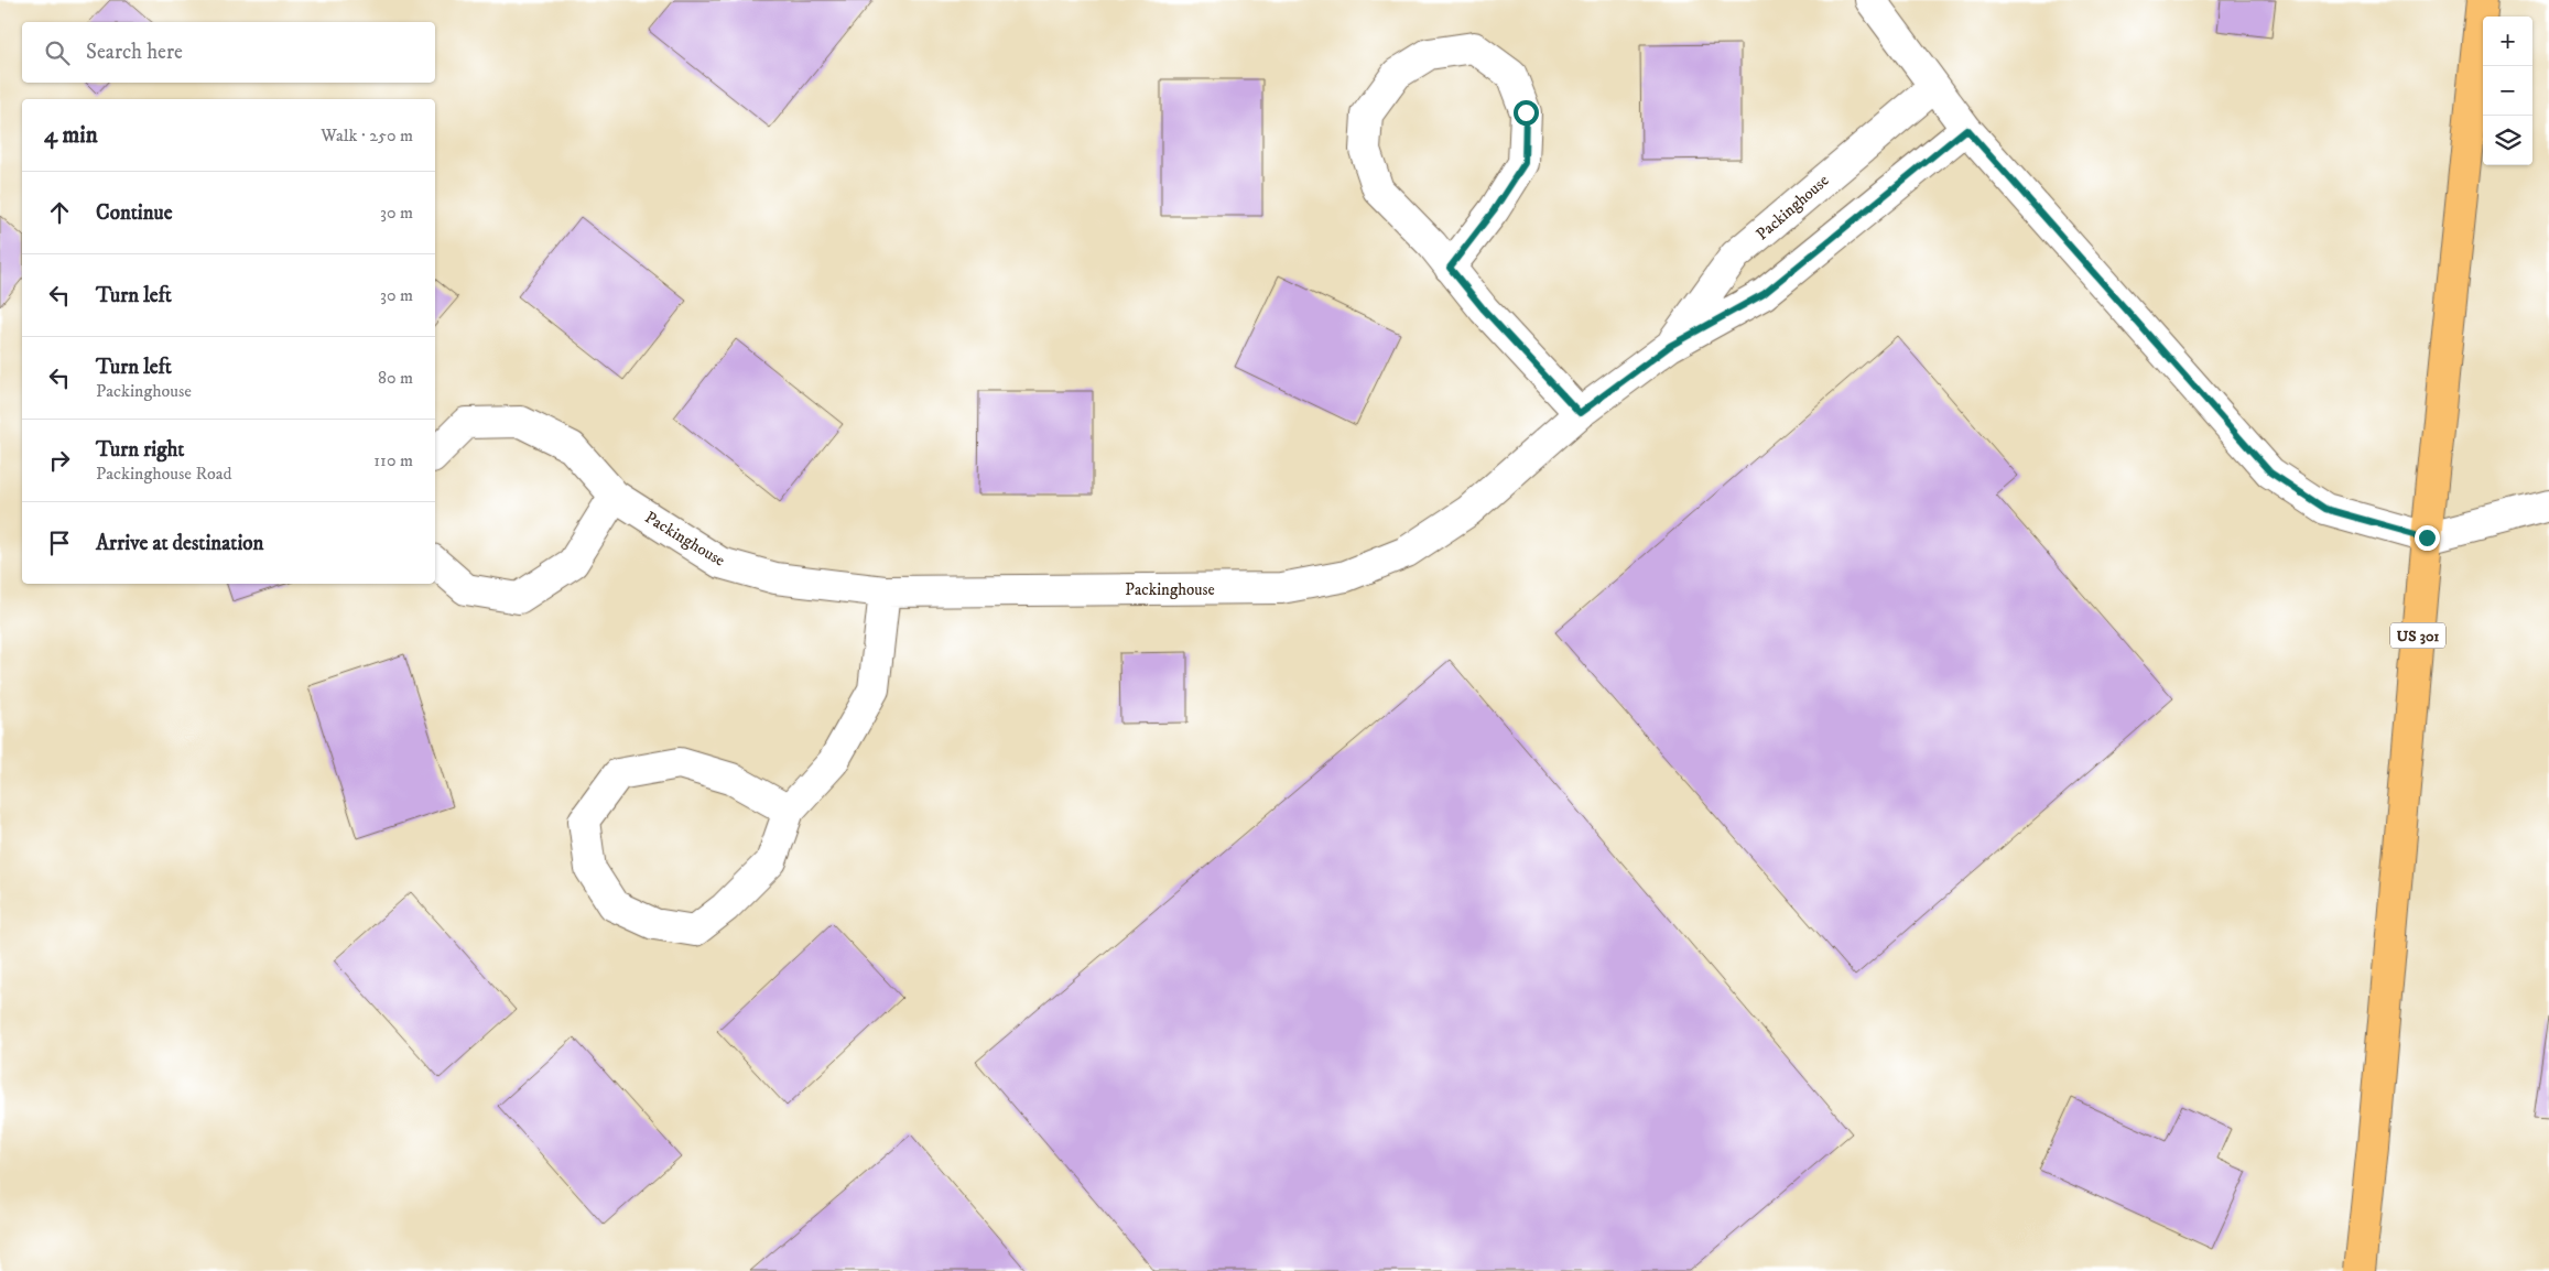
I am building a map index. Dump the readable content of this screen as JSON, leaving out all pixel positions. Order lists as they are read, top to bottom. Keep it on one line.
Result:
{"streets":{"main road":["US 301"],"street":["Packinghouse"]},"page":{"map_buttons":["+","−"],"search":"Search here","heading":["4 min","Walk · 250 m"],"list":[["Continue","30 m"],["Turn left","30 m"],["Turn left","Packinghouse","80 m"],["Turn right","Packinghouse Road","110 m"],"Arrive at destination"]}}
